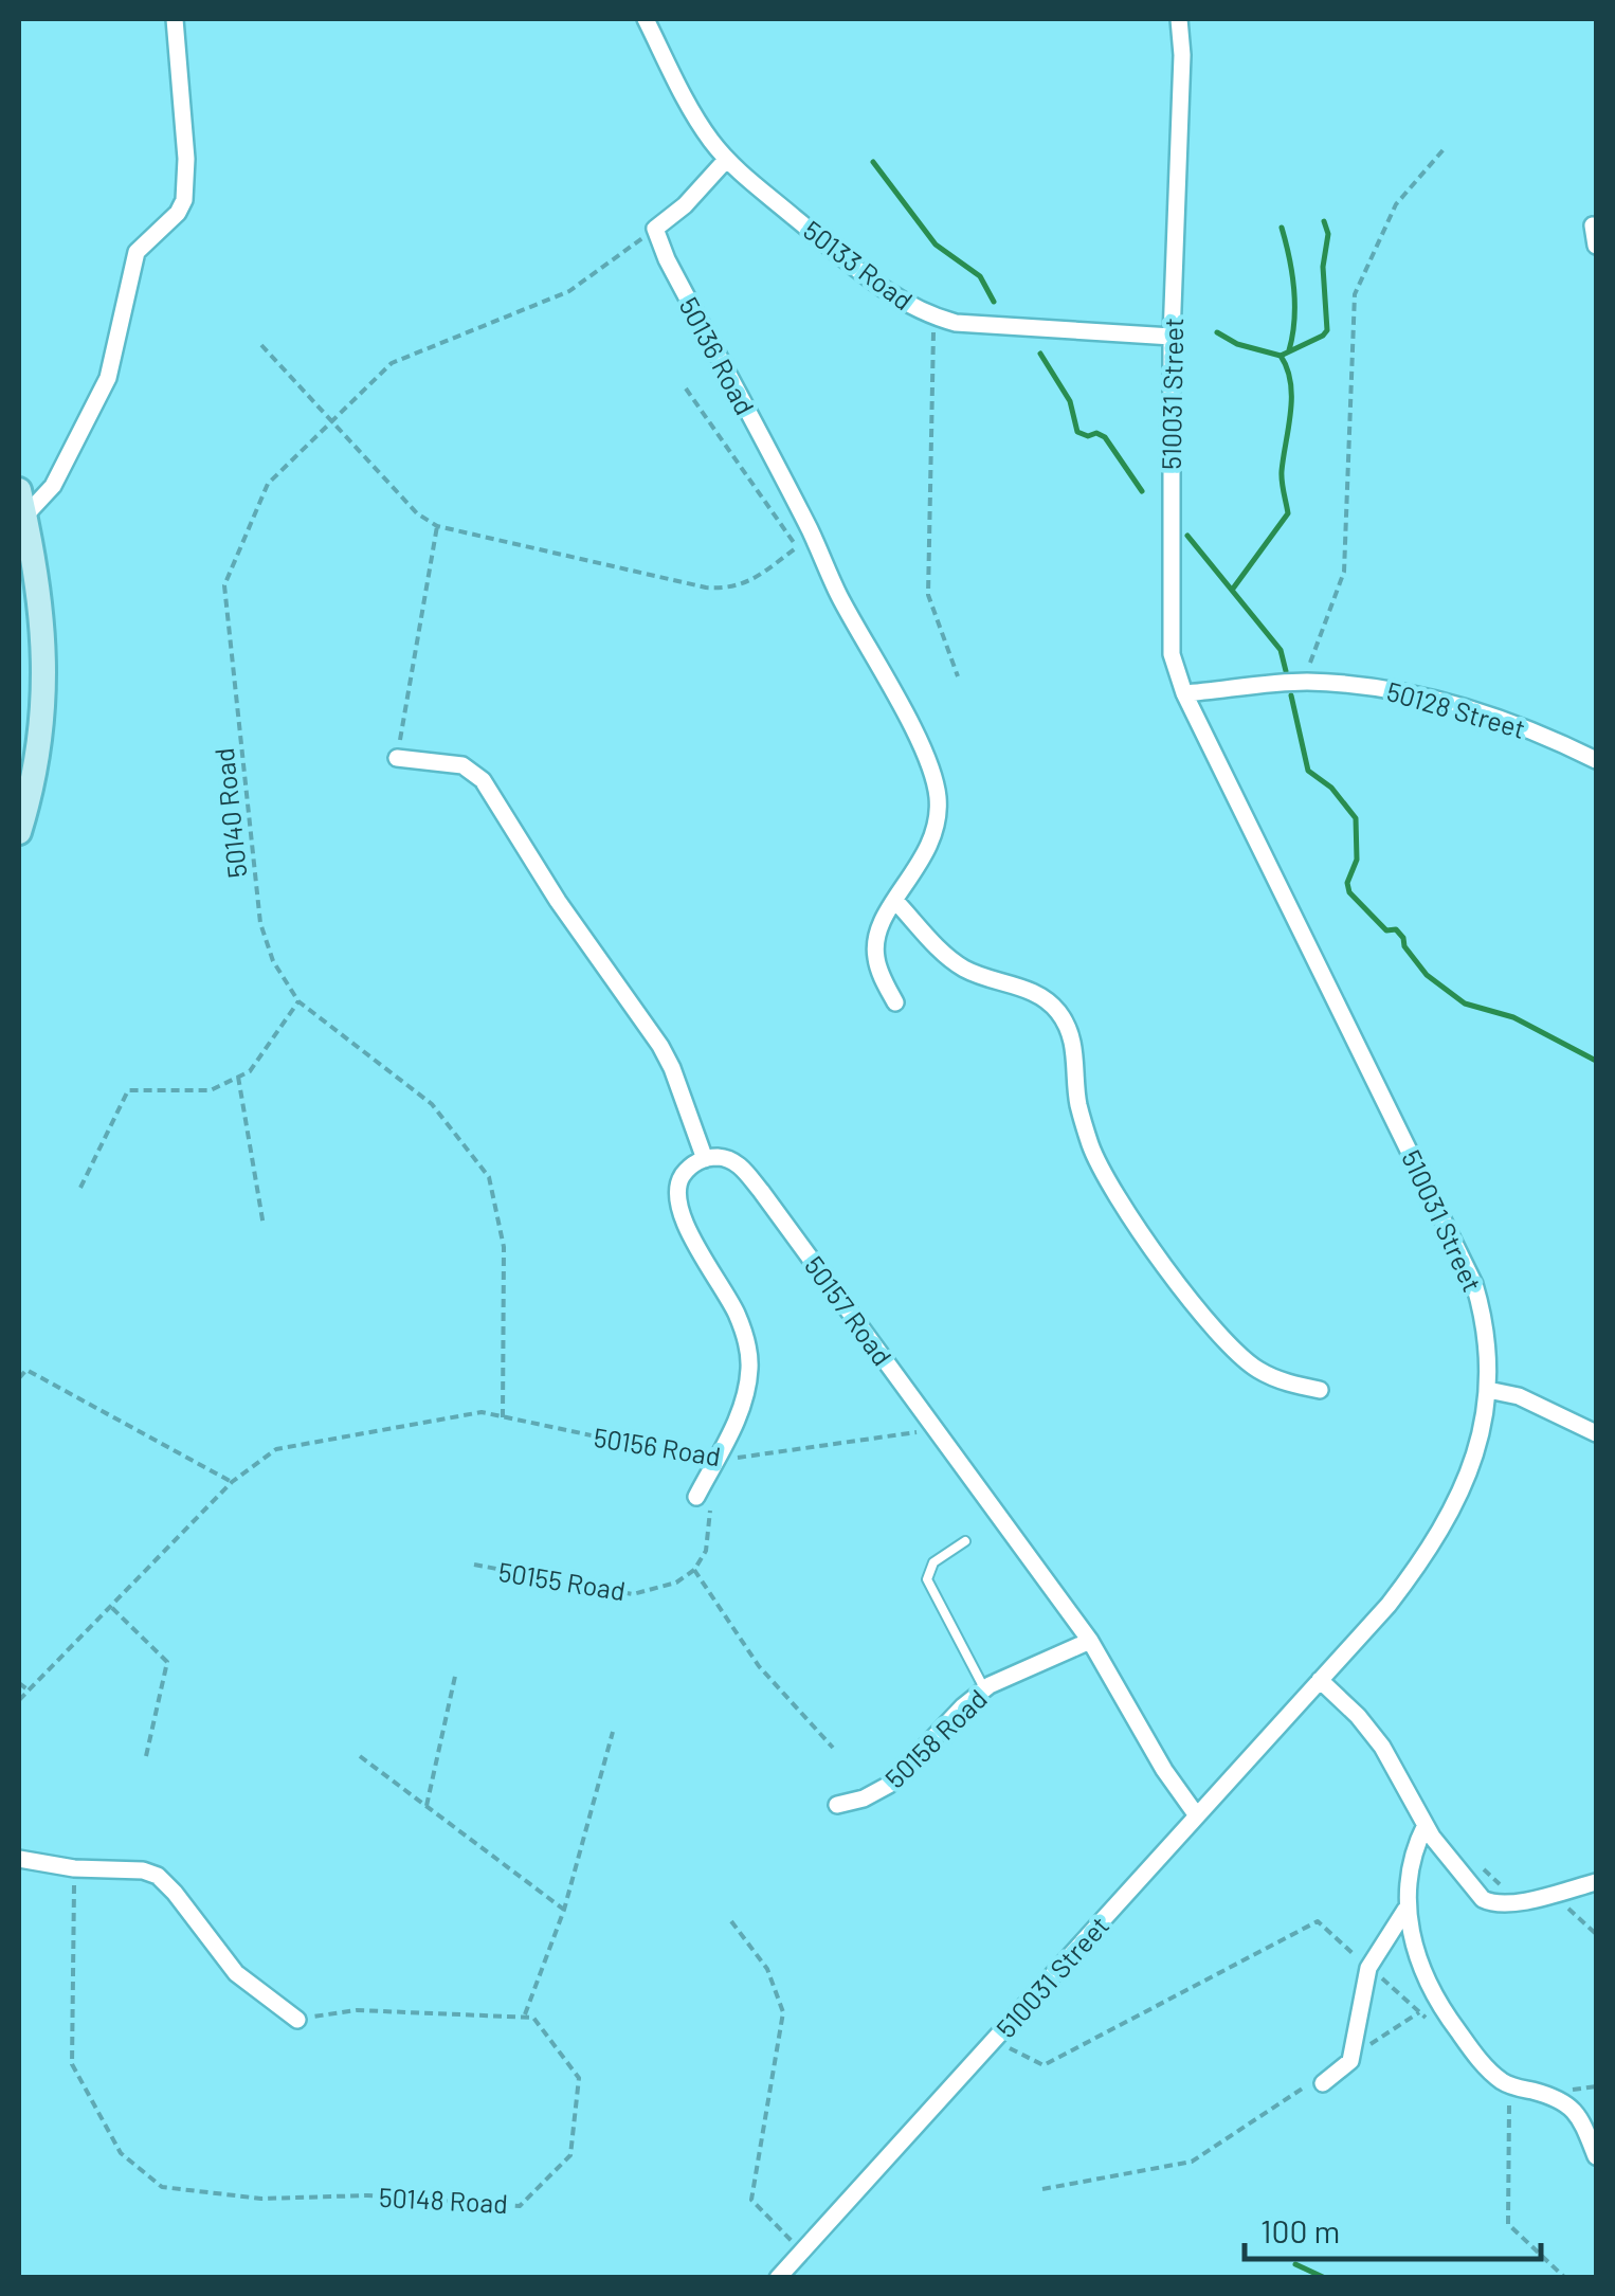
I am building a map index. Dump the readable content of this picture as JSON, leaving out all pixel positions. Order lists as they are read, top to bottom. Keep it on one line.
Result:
{"streets":{"street":["50133 Road","50136 Road","510031 Street","50128 Street","50157 Road","50158 Road"],"path":["50140 Road","50156 Road","50155 Road","50148 Road"]},"crossings":[["50133 Road","510031 Street"],["50136 Road","50140 Road"],["510031 Street","50128 Street"],["50140 Road","50156 Road"],["50157 Road","50156 Road"]],"scale_bar":"100 m"}
